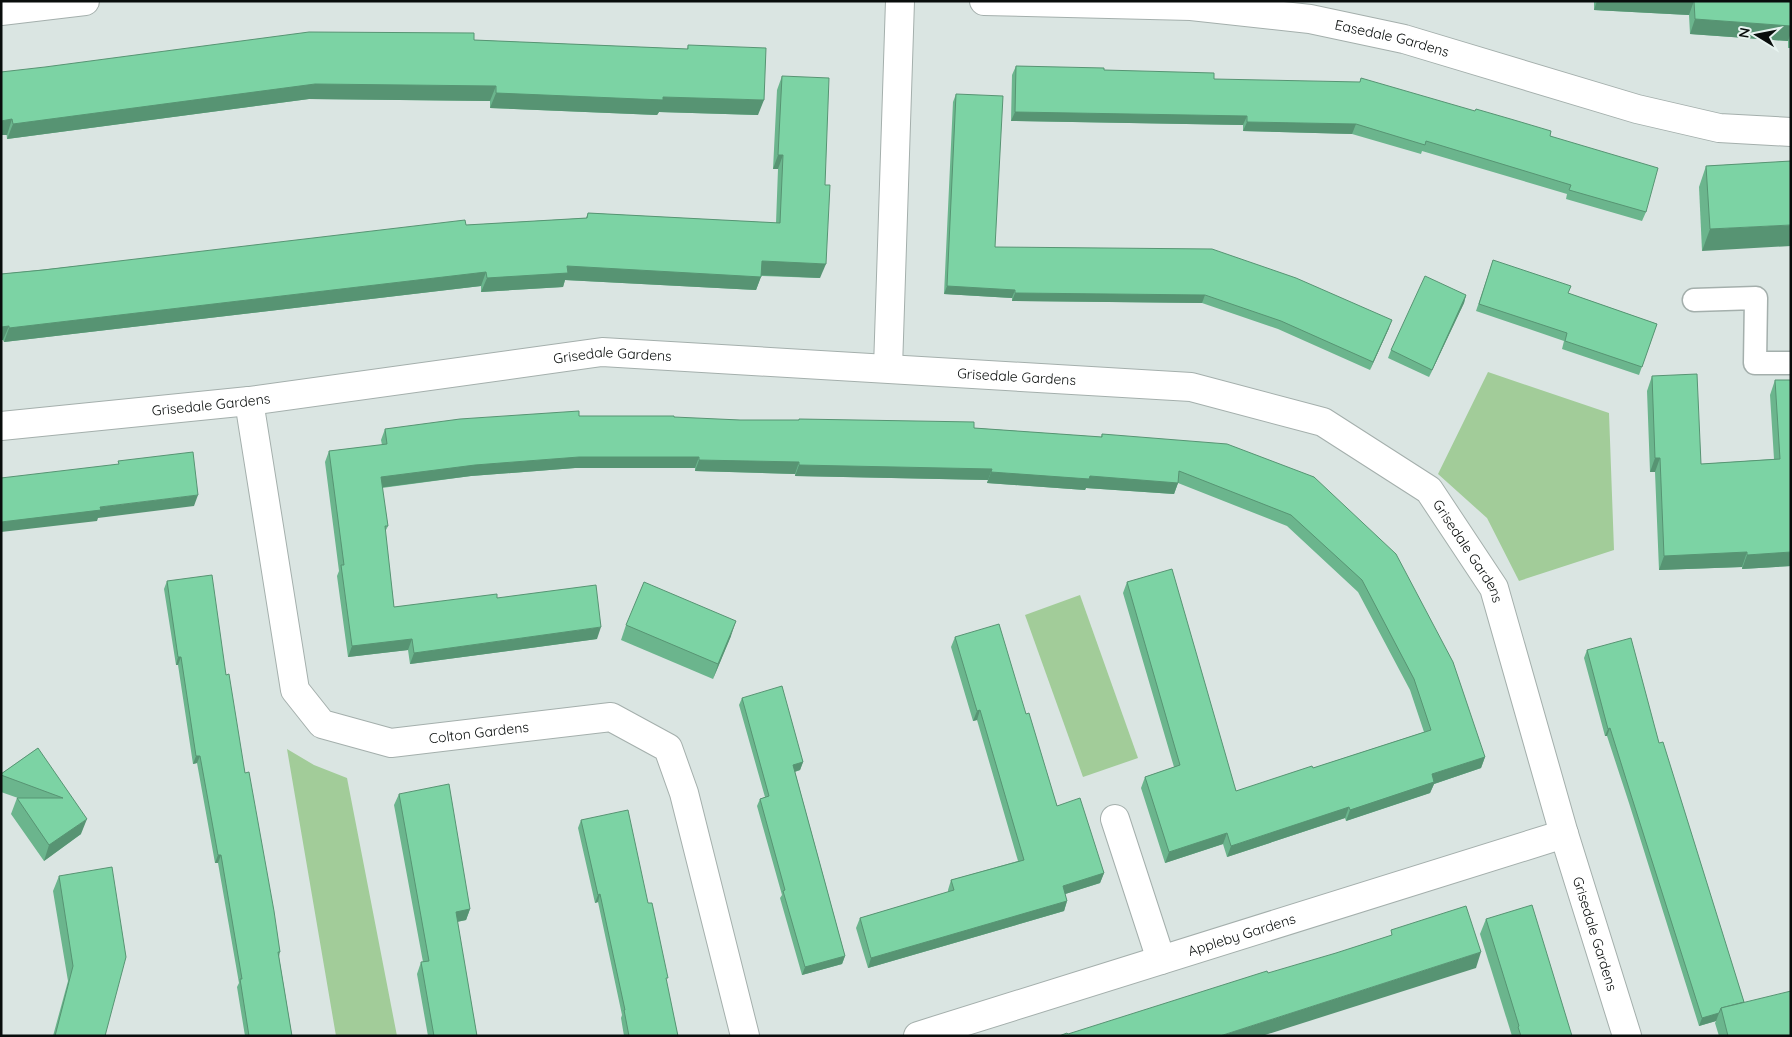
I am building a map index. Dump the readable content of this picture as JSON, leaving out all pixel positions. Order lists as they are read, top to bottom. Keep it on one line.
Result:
{"streets":{"street":["Easedale Gardens","Grisedale Gardens","Colton Gardens","Appleby Gardens"]},"crossings":[["Grisedale Gardens","Colton Gardens"],["Grisedale Gardens","Appleby Gardens"]],"north":"left"}
